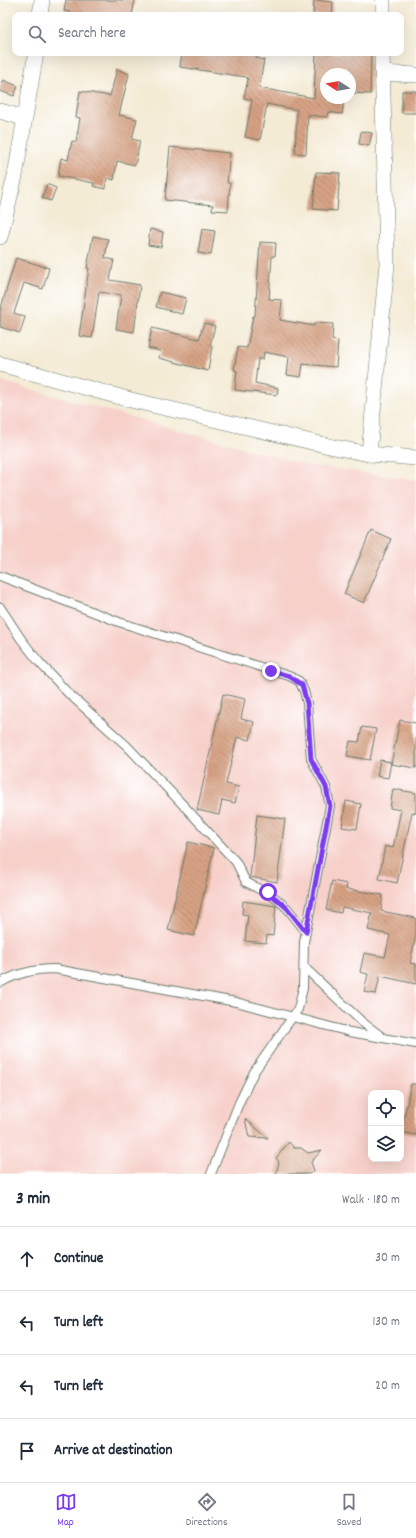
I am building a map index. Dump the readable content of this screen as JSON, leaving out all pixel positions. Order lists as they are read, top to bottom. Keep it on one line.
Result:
{"north":"left","page":{"search":"Search here","heading":["3 min","Walk · 180 m"],"list":[["Continue","30 m"],["Turn left","130 m"],["Turn left","20 m"],"Arrive at destination"],"nav":["Map","Directions","Saved"]}}
